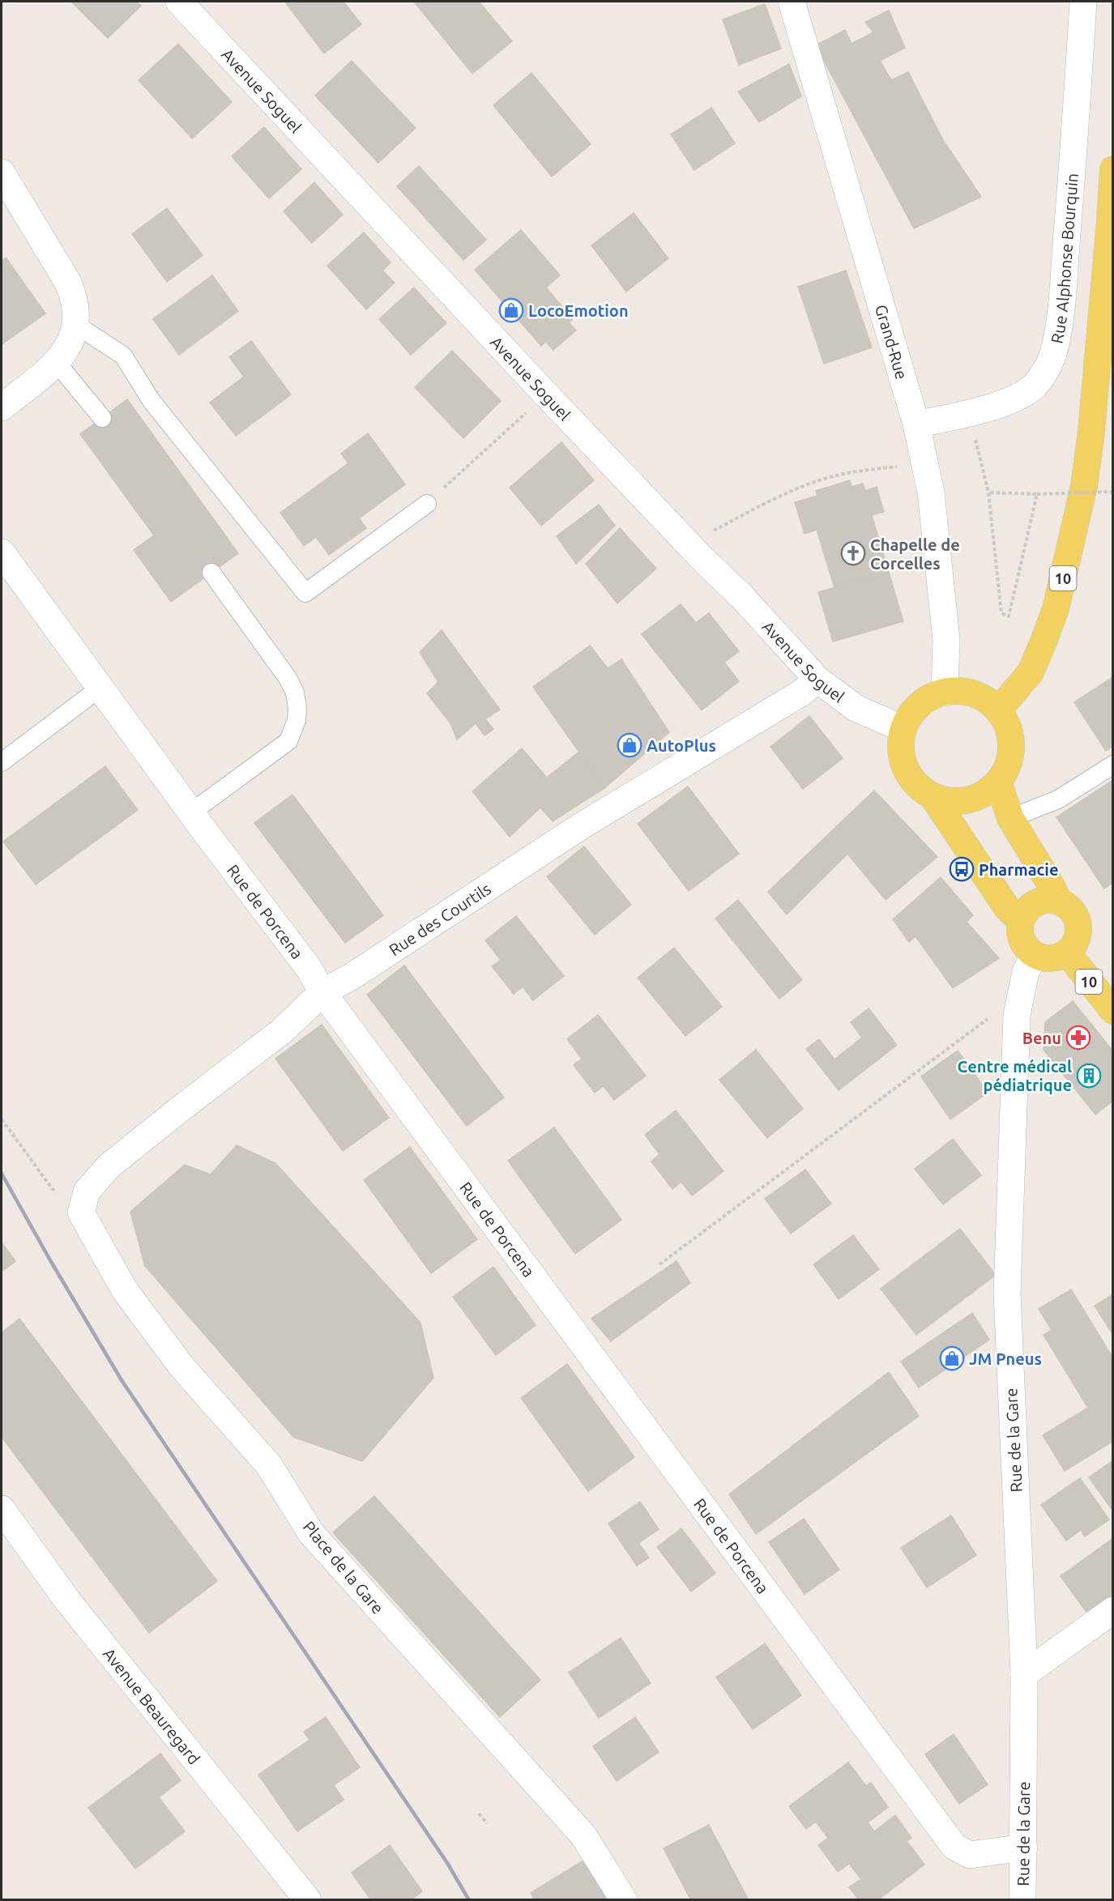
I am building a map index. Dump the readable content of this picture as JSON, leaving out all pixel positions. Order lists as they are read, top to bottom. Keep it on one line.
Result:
{"streets":{"main road":["10"],"street":["Avenue Soguel","Rue Alphonse Bourquin","Grand-Rue","Rue de Porcena","Rue des Courtils","Rue de la Gare","Place de la Gare","Avenue Beauregard"]},"crossings":[["Avenue Soguel","Grand-Rue"],["Avenue Soguel","10"],["Avenue Soguel","Rue des Courtils"],["Rue Alphonse Bourquin","Grand-Rue"],["Grand-Rue","10"],["10","Rue de la Gare"],["Rue de Porcena","Rue des Courtils"],["Rue de Porcena","Rue de la Gare"],["Rue des Courtils","Place de la Gare"]],"places":{"shop":["LocoEmotion","AutoPlus","JM Pneus"],"church":["Chapelle de Corcelles"],"bus stop":["Pharmacie"],"pharmacy":["Benu"],"building":["Centre médical pédiatrique"]}}
